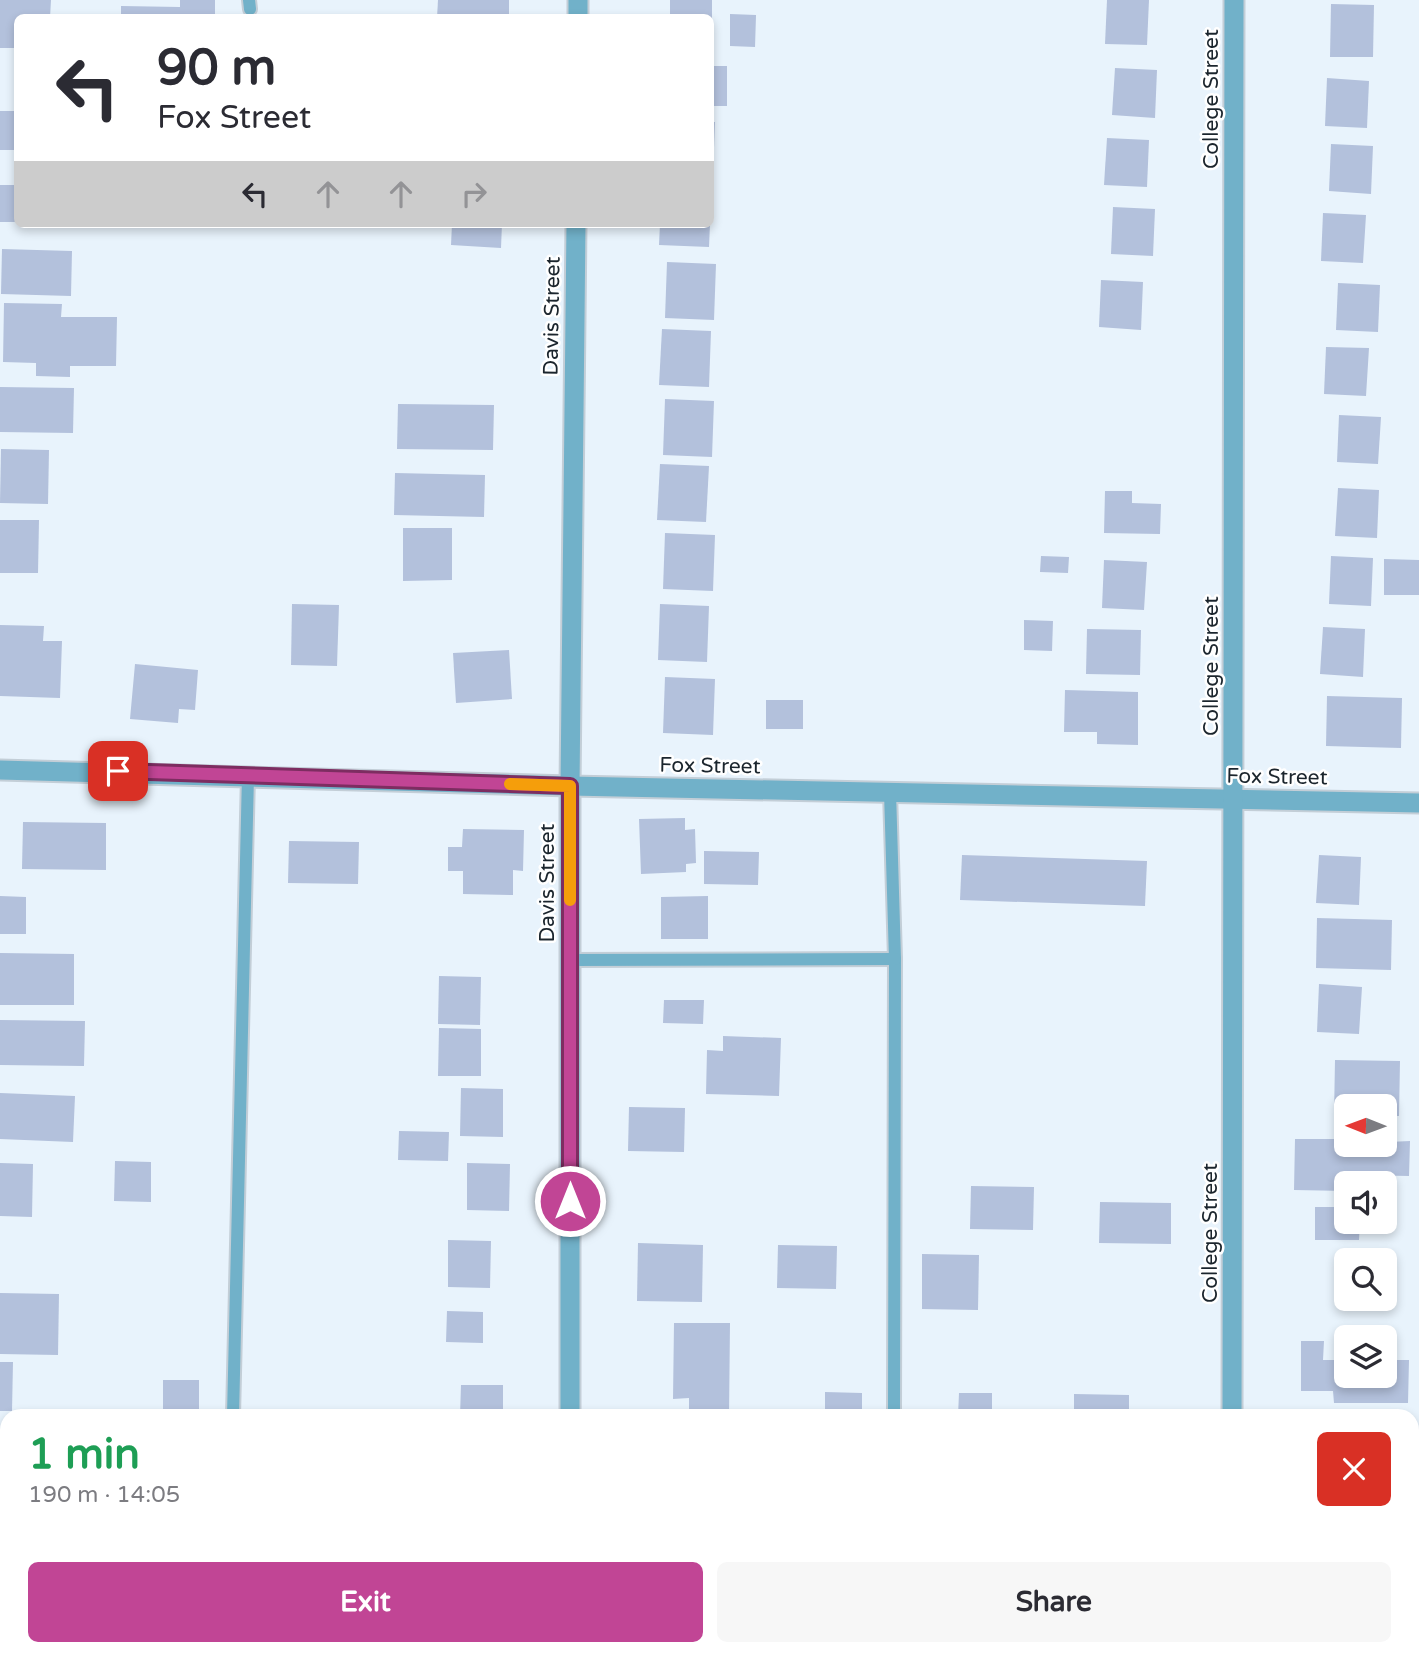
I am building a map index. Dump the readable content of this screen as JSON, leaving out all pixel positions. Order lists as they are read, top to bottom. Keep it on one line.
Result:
{"streets":{"street":["College Street","Davis Street","Fox Street"]},"crossings":[["College Street","Fox Street"],["Davis Street","Fox Street"]],"north":"left","page":{"turn":["90 m","Fox Street"],"heading":["1 min","190 m · 14:05"],"buttons":["Exit","Share"]}}
